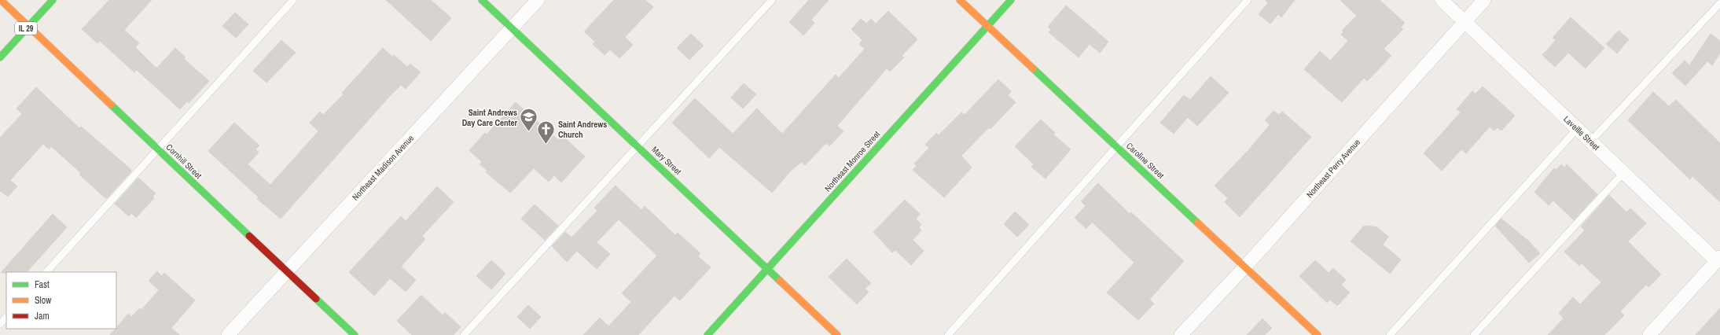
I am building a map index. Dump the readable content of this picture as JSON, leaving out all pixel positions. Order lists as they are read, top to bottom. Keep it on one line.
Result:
{"streets":{"street":["IL 29","Laveille Street","Mary Street","Caroline Street","Cornhill Street","Northeast Monroe Street","Northeast Madison Avenue","Northeast Perry Avenue"]},"crossings":[["IL 29","Cornhill Street"],["Laveille Street","Northeast Perry Avenue"],["Mary Street","Northeast Monroe Street"],["Mary Street","Northeast Madison Avenue"],["Caroline Street","Northeast Monroe Street"],["Caroline Street","Northeast Perry Avenue"],["Cornhill Street","Northeast Madison Avenue"]],"places":{"school or university":["Saint Andrews Day Care Center"],"church":["Saint Andrews Church"]},"legend":["Fast","Slow","Jam"]}
